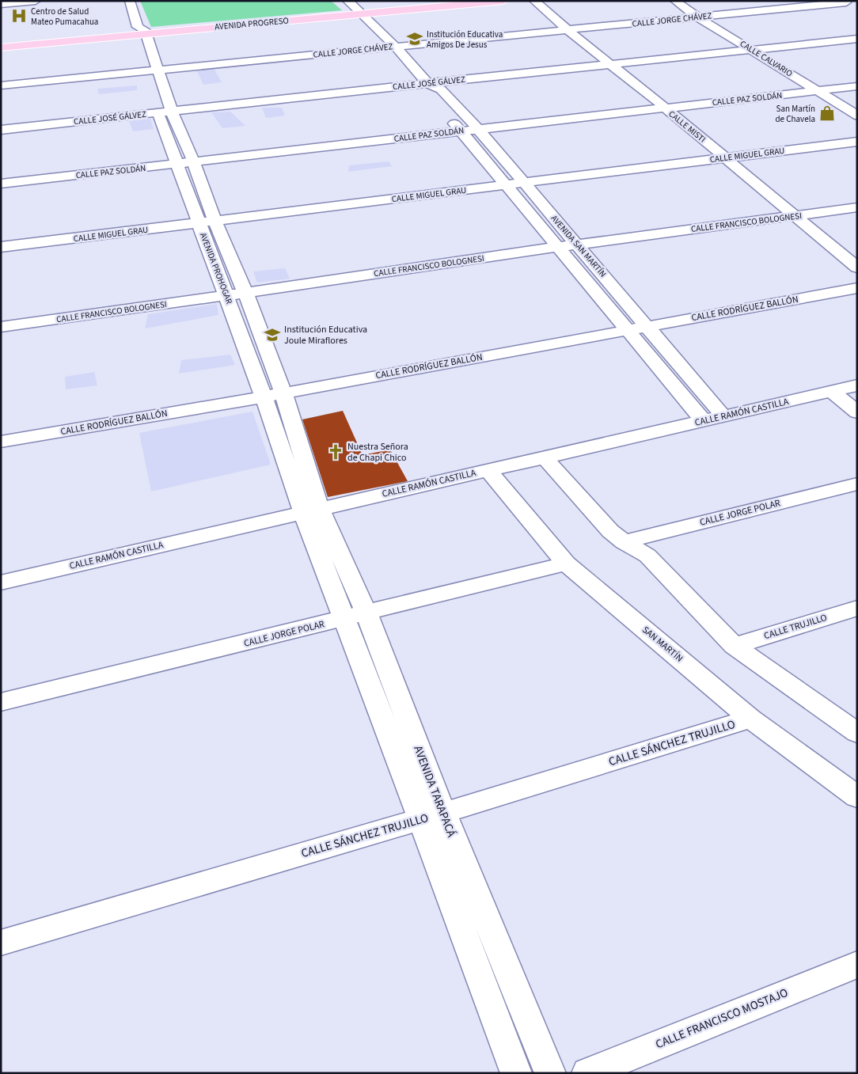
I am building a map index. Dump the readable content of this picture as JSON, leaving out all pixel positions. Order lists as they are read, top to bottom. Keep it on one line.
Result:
{"streets":{"main road":["AVENIDA PROGRESO"],"street":["CALLE JORGE CHÁVEZ","CALLE CALVARIO","CALLE JOSÉ GÁLVEZ","CALLE PAZ SOLDÁN","CALLE MISTI","CALLE MIGUEL GRAU","CALLE FRANCISCO BOLOGNESI","AVENIDA SAN MARTÍN","AVENIDA PROHOGAR","CALLE RODRÍGUEZ BALLÓN","CALLE RAMÓN CASTILLA","CALLE JORGE POLAR","CALLE TRUJILLO","SAN MARTÍN","CALLE SÁNCHEZ TRUJILLO","AVENIDA TARAPACÁ","CALLE FRANCISCO MOSTAJO"]},"crossings":[["CALLE JORGE CHÁVEZ","CALLE CALVARIO"],["CALLE JORGE CHÁVEZ","CALLE MISTI"],["CALLE JORGE CHÁVEZ","AVENIDA SAN MARTÍN"],["CALLE JORGE CHÁVEZ","AVENIDA PROHOGAR"],["AVENIDA PROGRESO","AVENIDA SAN MARTÍN"],["AVENIDA PROGRESO","AVENIDA PROHOGAR"],["CALLE CALVARIO","CALLE JOSÉ GÁLVEZ"],["CALLE CALVARIO","CALLE PAZ SOLDÁN"],["CALLE JOSÉ GÁLVEZ","CALLE MISTI"],["CALLE JOSÉ GÁLVEZ","AVENIDA SAN MARTÍN"],["CALLE JOSÉ GÁLVEZ","AVENIDA PROHOGAR"],["CALLE PAZ SOLDÁN","CALLE MISTI"],["CALLE PAZ SOLDÁN","AVENIDA SAN MARTÍN"],["CALLE PAZ SOLDÁN","AVENIDA PROHOGAR"],["CALLE MISTI","CALLE MIGUEL GRAU"],["CALLE MISTI","CALLE FRANCISCO BOLOGNESI"],["CALLE MIGUEL GRAU","AVENIDA SAN MARTÍN"],["CALLE MIGUEL GRAU","AVENIDA PROHOGAR"],["CALLE FRANCISCO BOLOGNESI","AVENIDA SAN MARTÍN"],["CALLE FRANCISCO BOLOGNESI","AVENIDA PROHOGAR"],["AVENIDA SAN MARTÍN","CALLE RODRÍGUEZ BALLÓN"],["AVENIDA SAN MARTÍN","CALLE RAMÓN CASTILLA"],["AVENIDA PROHOGAR","CALLE RODRÍGUEZ BALLÓN"],["AVENIDA PROHOGAR","CALLE RAMÓN CASTILLA"],["AVENIDA PROHOGAR","AVENIDA TARAPACÁ"],["CALLE RAMÓN CASTILLA","SAN MARTÍN"],["CALLE RAMÓN CASTILLA","AVENIDA TARAPACÁ"],["CALLE JORGE POLAR","SAN MARTÍN"],["CALLE JORGE POLAR","AVENIDA TARAPACÁ"],["SAN MARTÍN","CALLE SÁNCHEZ TRUJILLO"],["CALLE SÁNCHEZ TRUJILLO","AVENIDA TARAPACÁ"]],"places":{"hospital":["Centro de Salud Mateo Pumacahua"],"school or university":["Institución Educativa Amigos De Jesus","Institución Educativa Joule Miraflores"],"shop":["San Martín de Chavela"],"church":["Nuestra Señora de Chapi Chico"]}}
